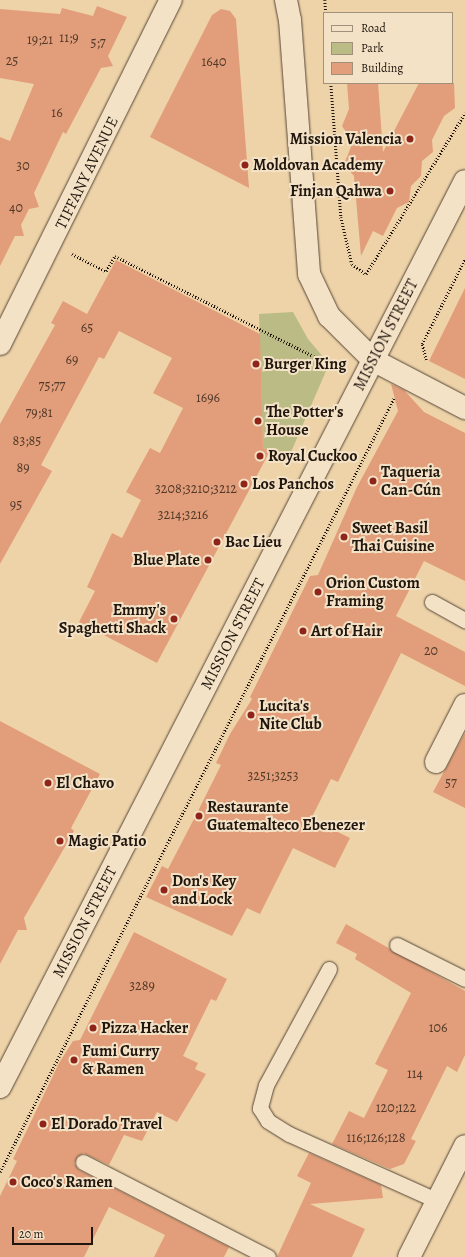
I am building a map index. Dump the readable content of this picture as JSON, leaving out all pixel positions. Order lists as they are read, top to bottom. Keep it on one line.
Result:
{"streets":{"street":["TIFFANY AVENUE","MISSION STREET"]},"places":["Mission Valencia","Moldovan Academy","Finjan Qahwa","Burger King","The Potter's House","Royal Cuckoo","Taqueria Can-Cún","Los Panchos","Sweet Basil Thai Cuisine","Bac Lieu","Blue Plate","Orion Custom Framing","Emmy's Spaghetti Shack","Art of Hair","Lucita's Nite Club","El Chavo","Restaurante Guatemalteco Ebenezer","Magic Patio","Don's Key and Lock","Pizza Hacker","Fumi Curry & Ramen","El Dorado Travel","Coco's Ramen"],"house_numbers":["11;9","19;21","5;7","25","1640","16","30","40","65","69","75;77","1696","79;81","83;85","89","3208;3210;3212","95","3214;3216","20","3251;3253","57","3289","106","114","120;122","116;126;128"],"legend":["Road","Park","Building"],"scale_bar":"20 m"}
